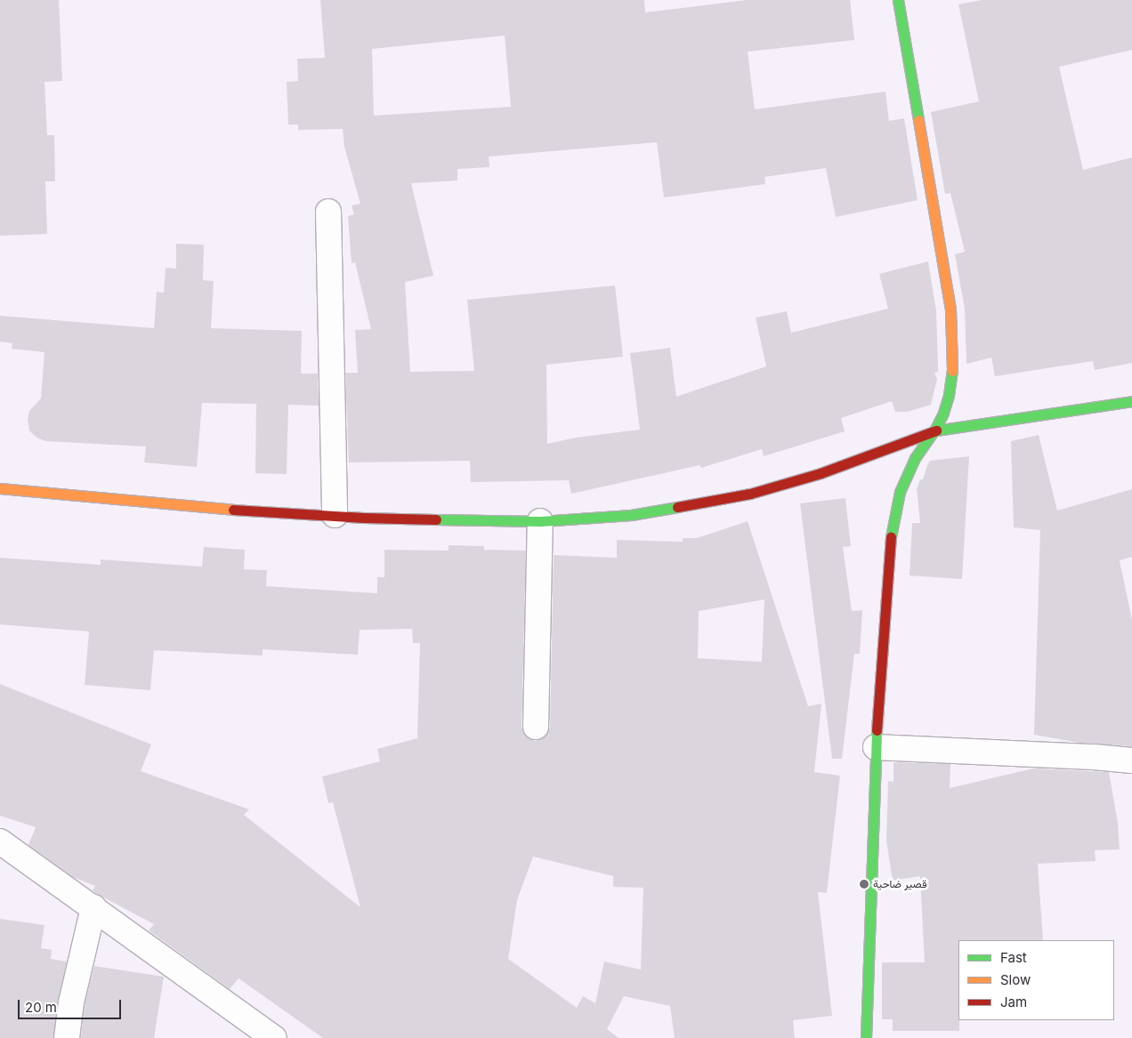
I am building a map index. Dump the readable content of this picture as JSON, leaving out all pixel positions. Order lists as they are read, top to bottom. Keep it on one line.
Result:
{"places":["قصير ضاحية"],"legend":["Fast","Slow","Jam"],"scale_bar":"20 m"}
